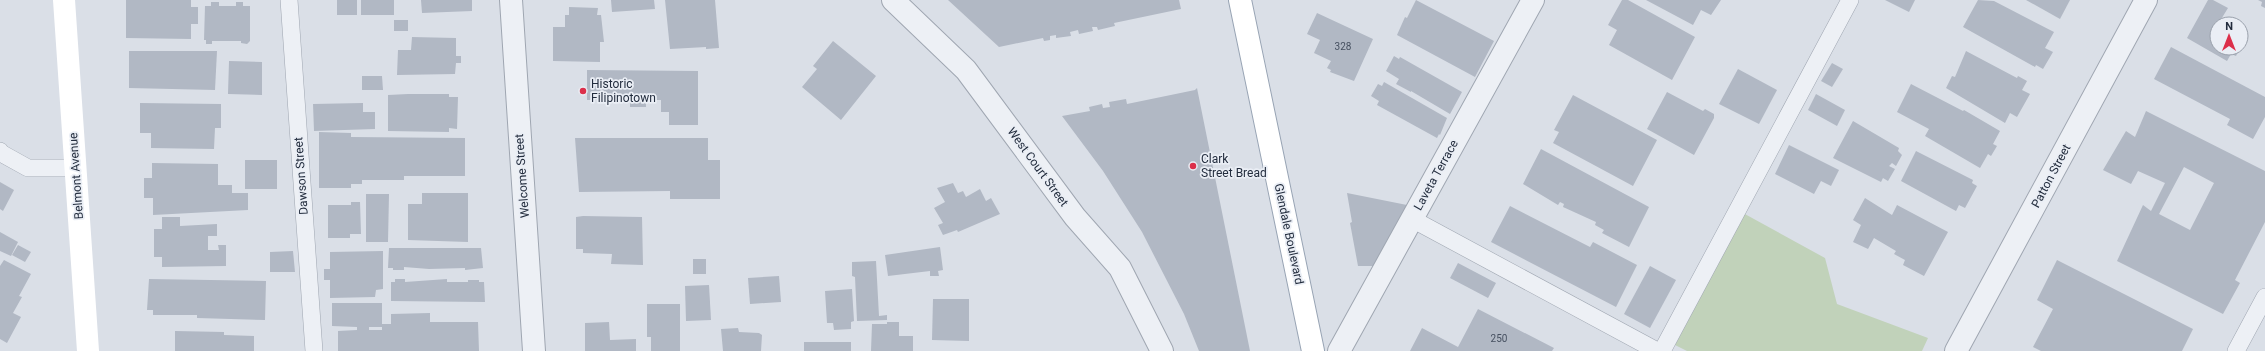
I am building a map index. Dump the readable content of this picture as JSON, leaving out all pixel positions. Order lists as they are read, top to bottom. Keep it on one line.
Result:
{"streets":{"main road":["Belmont Avenue","Glendale Boulevard"],"street":["West Court Street","Laveta Terrace","Welcome Street","Patton Street"],"lane":["Dawson Street"]},"places":["Historic Filipinotown","Clark Street Bread"],"house_numbers":["328","250"],"north":"top"}
